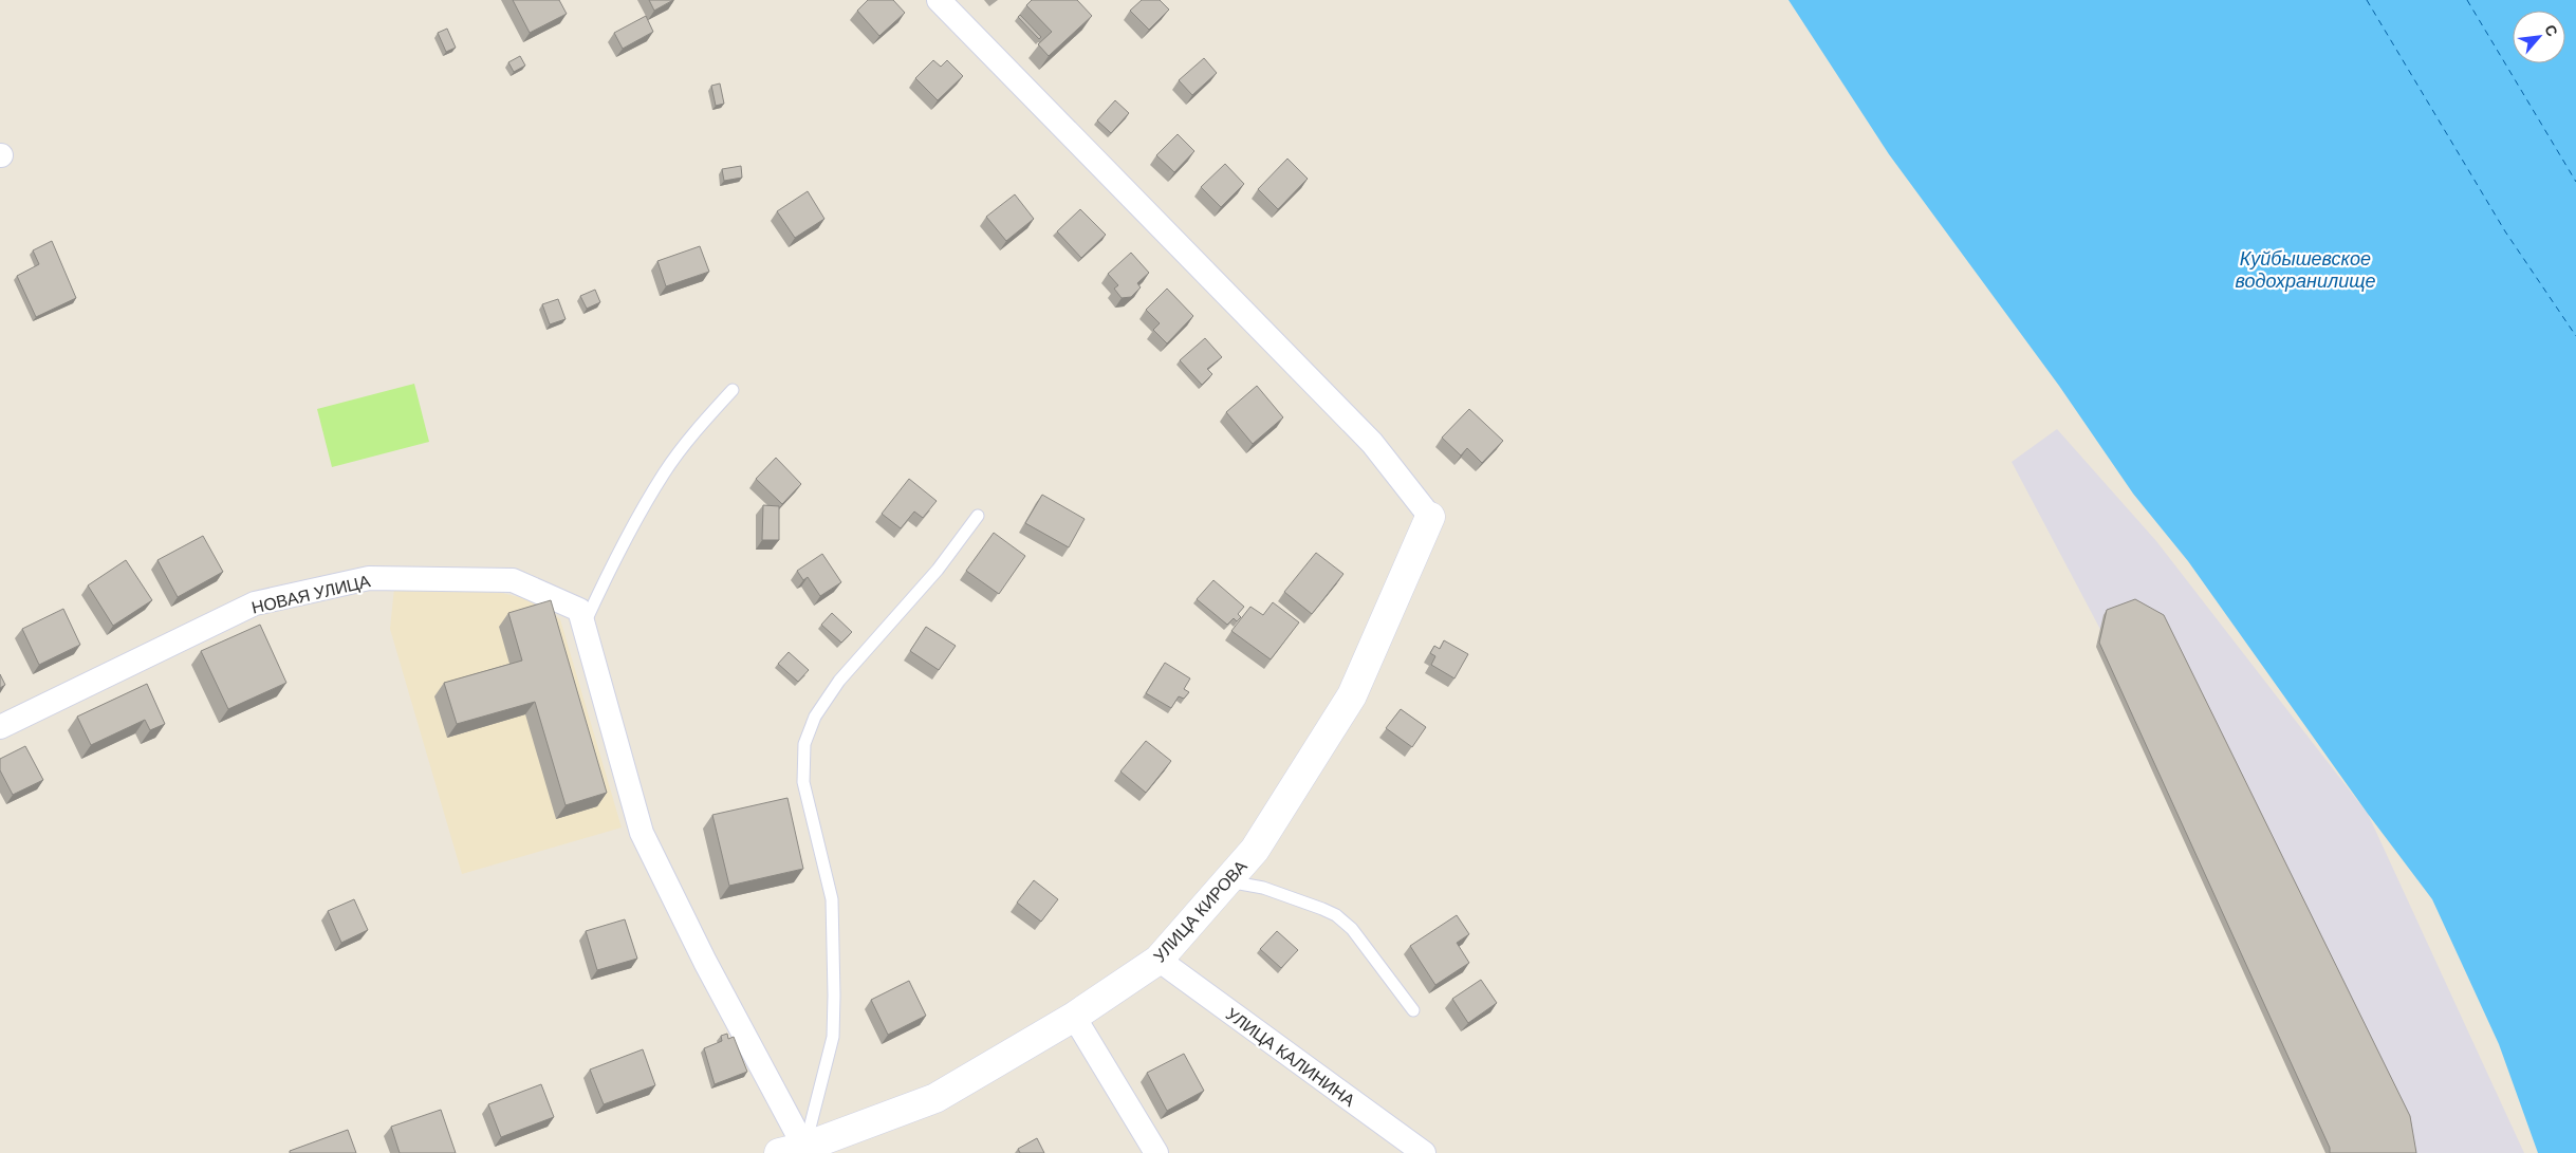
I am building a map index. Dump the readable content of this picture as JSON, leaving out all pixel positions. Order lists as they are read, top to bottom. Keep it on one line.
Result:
{"streets":{"street":["НОВАЯ УЛИЦА","УЛИЦА КИРОВА","УЛИЦА КАЛИНИНА"]},"crossings":[["УЛИЦА КИРОВА","УЛИЦА КАЛИНИНА"]],"water":["Куйбышевское водохранилище"],"north":"top right"}
